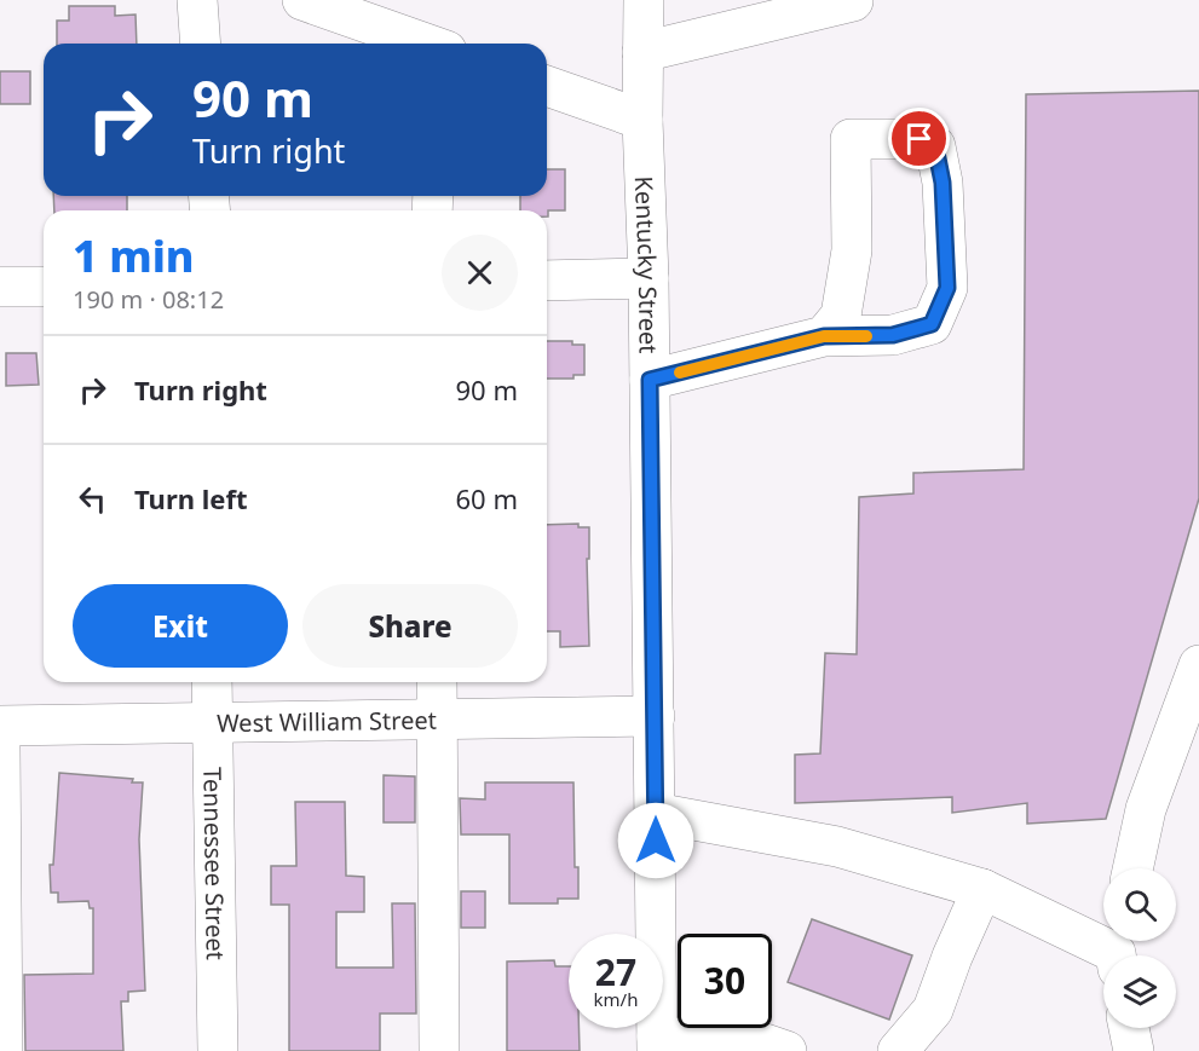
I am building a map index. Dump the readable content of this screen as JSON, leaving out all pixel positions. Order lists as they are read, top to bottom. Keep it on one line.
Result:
{"streets":{"street":["Kentucky Street","West William Street","Tennessee Street"]},"crossings":[["Kentucky Street","West William Street"],["West William Street","Tennessee Street"]],"page":{"turn":["90 m","Turn right"],"heading":["1 min","190 m · 08:12"],"list":[{"name":"Turn right","value":"90 m"},{"name":"Turn left","value":"60 m"}],"buttons":["Exit","Share"],"speed":"27 km/h","limit":"30"}}
